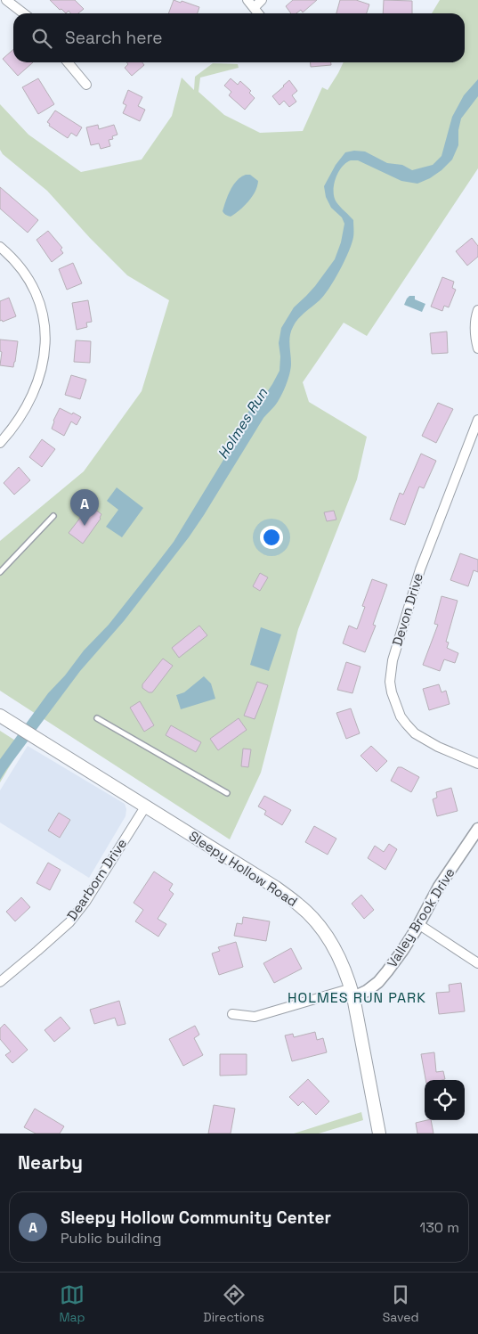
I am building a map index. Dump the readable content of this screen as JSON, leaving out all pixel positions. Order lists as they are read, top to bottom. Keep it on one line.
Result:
{"streets":{"main road":["Sleepy Hollow Road"],"street":["Devon Drive","Dearborn Drive","Valley Brook Drive"]},"crossings":[["Sleepy Hollow Road","Dearborn Drive"],["Sleepy Hollow Road","Valley Brook Drive"]],"districts":["HOLMES RUN PARK"],"water":["Holmes Run"],"page":{"search":"Search here","pins":"A","heading":"Nearby","list":[{"mark":"A","name":"Sleepy Hollow Community Center","note":"Public building","value":"130 m"}],"nav":["Map","Directions","Saved"]}}
